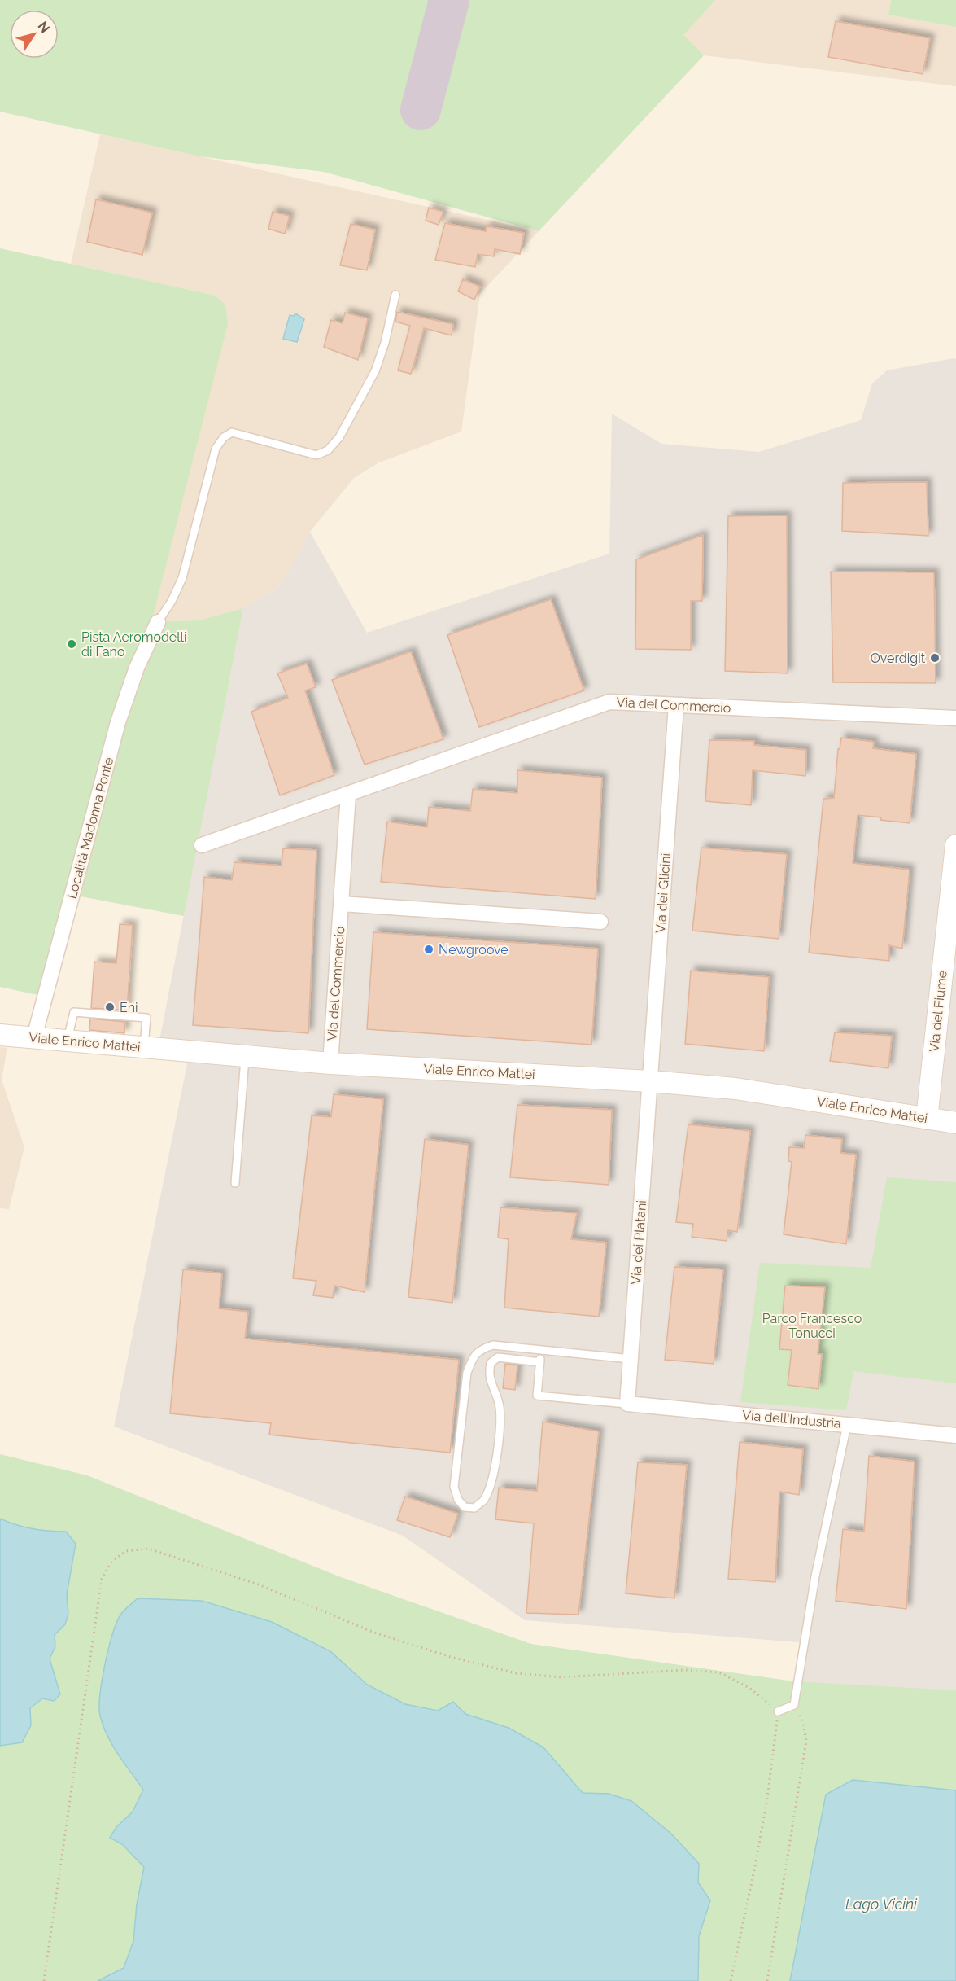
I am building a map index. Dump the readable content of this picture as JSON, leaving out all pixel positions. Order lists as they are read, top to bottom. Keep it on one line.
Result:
{"streets":{"street":["Via del Commercio","Località Madonna Ponte","Via dei Glicini","Via del Fiume","Viale Enrico Mattei","Via dei Platani","Via dell'Industria"]},"crossings":[["Via del Commercio","Via dei Glicini"],["Via del Commercio","Viale Enrico Mattei"],["Località Madonna Ponte","Viale Enrico Mattei"],["Via dei Glicini","Viale Enrico Mattei"],["Via dei Glicini","Via dei Platani"],["Via del Fiume","Viale Enrico Mattei"],["Viale Enrico Mattei","Via dei Platani"],["Via dei Platani","Via dell'Industria"]],"water":["Lago Vicini"],"parks":["Parco Francesco Tonucci"],"places":["Pista Aeromodelli di Fano","Overdigit","Newgroove","Eni"],"north":"top right"}
